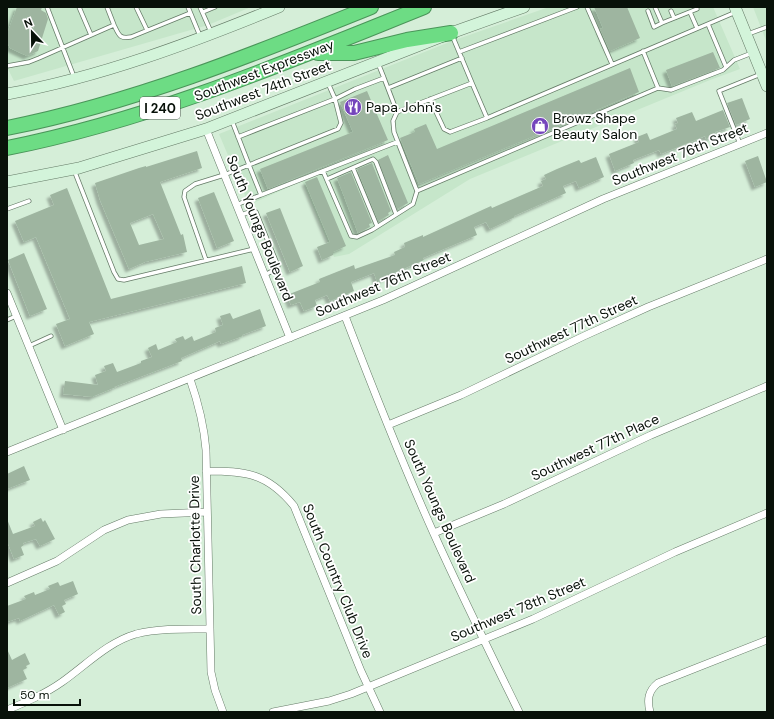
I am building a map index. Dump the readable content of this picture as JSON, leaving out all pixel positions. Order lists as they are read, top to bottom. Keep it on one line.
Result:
{"streets":{"highway":["Southwest Expressway","I 240"],"main road":["Southwest 74th Street"],"street":["Southwest 76th Street","South Youngs Boulevard","Southwest 77th Street","Southwest 77th Place","South Charlotte Drive","South Country Club Drive","Southwest 78th Street"]},"crossings":[["Southwest 74th Street","South Youngs Boulevard"],["Southwest 76th Street","South Youngs Boulevard"],["Southwest 76th Street","South Charlotte Drive"],["South Youngs Boulevard","Southwest 77th Street"],["South Youngs Boulevard","Southwest 77th Place"],["South Youngs Boulevard","Southwest 78th Street"],["South Charlotte Drive","South Country Club Drive"],["South Country Club Drive","Southwest 78th Street"]],"places":{"restaurant":["Papa John's"],"shop":["Browz Shape Beauty Salon"]},"scale_bar":"50 m","north":"top"}
